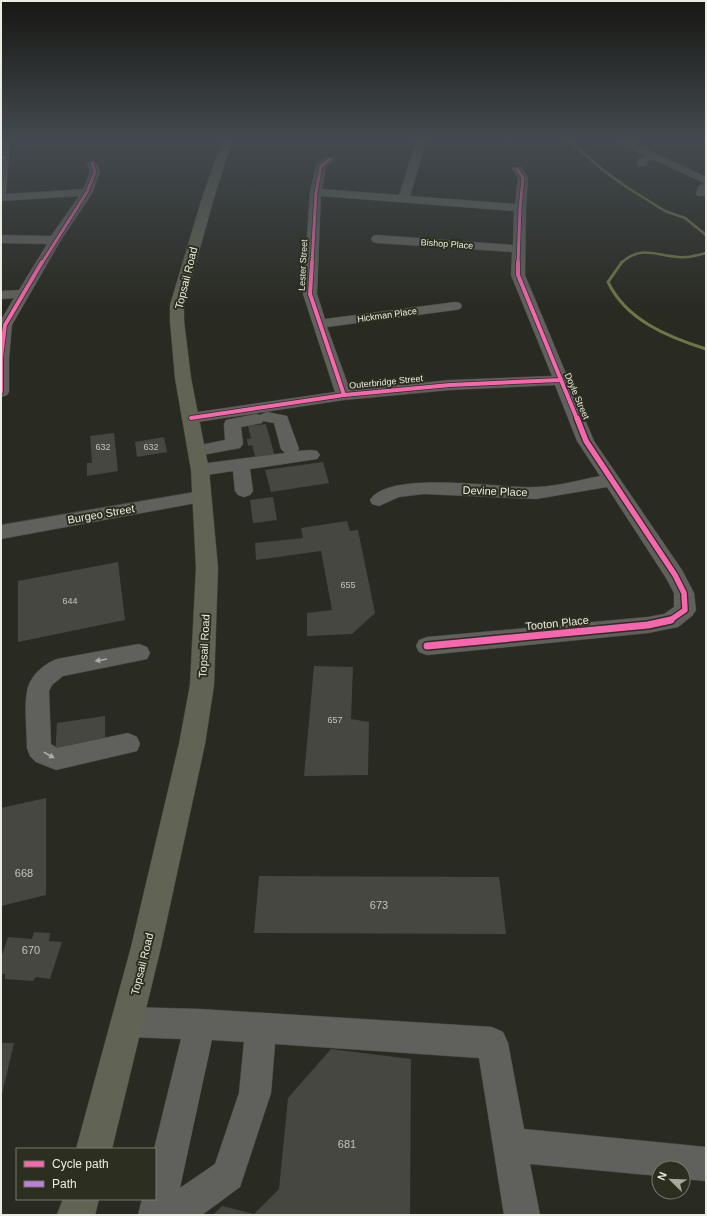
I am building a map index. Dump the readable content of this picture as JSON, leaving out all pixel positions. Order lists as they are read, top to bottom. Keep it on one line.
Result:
{"streets":{"main road":["Topsail Road"],"street":["Bishop Place","Lester Street","Hickman Place","Outerbridge Street","Doyle Street","Devine Place","Burgeo Street","Tooton Place"]},"crossings":[["Bishop Place","Doyle Street"],["Lester Street","Hickman Place"],["Lester Street","Outerbridge Street"],["Topsail Road","Outerbridge Street"],["Topsail Road","Burgeo Street"],["Outerbridge Street","Doyle Street"],["Doyle Street","Devine Place"],["Doyle Street","Tooton Place"]],"house_numbers":["632","632","655","644","657","668","673","670","681"],"legend":["Cycle path","Path"],"north":"top left"}
